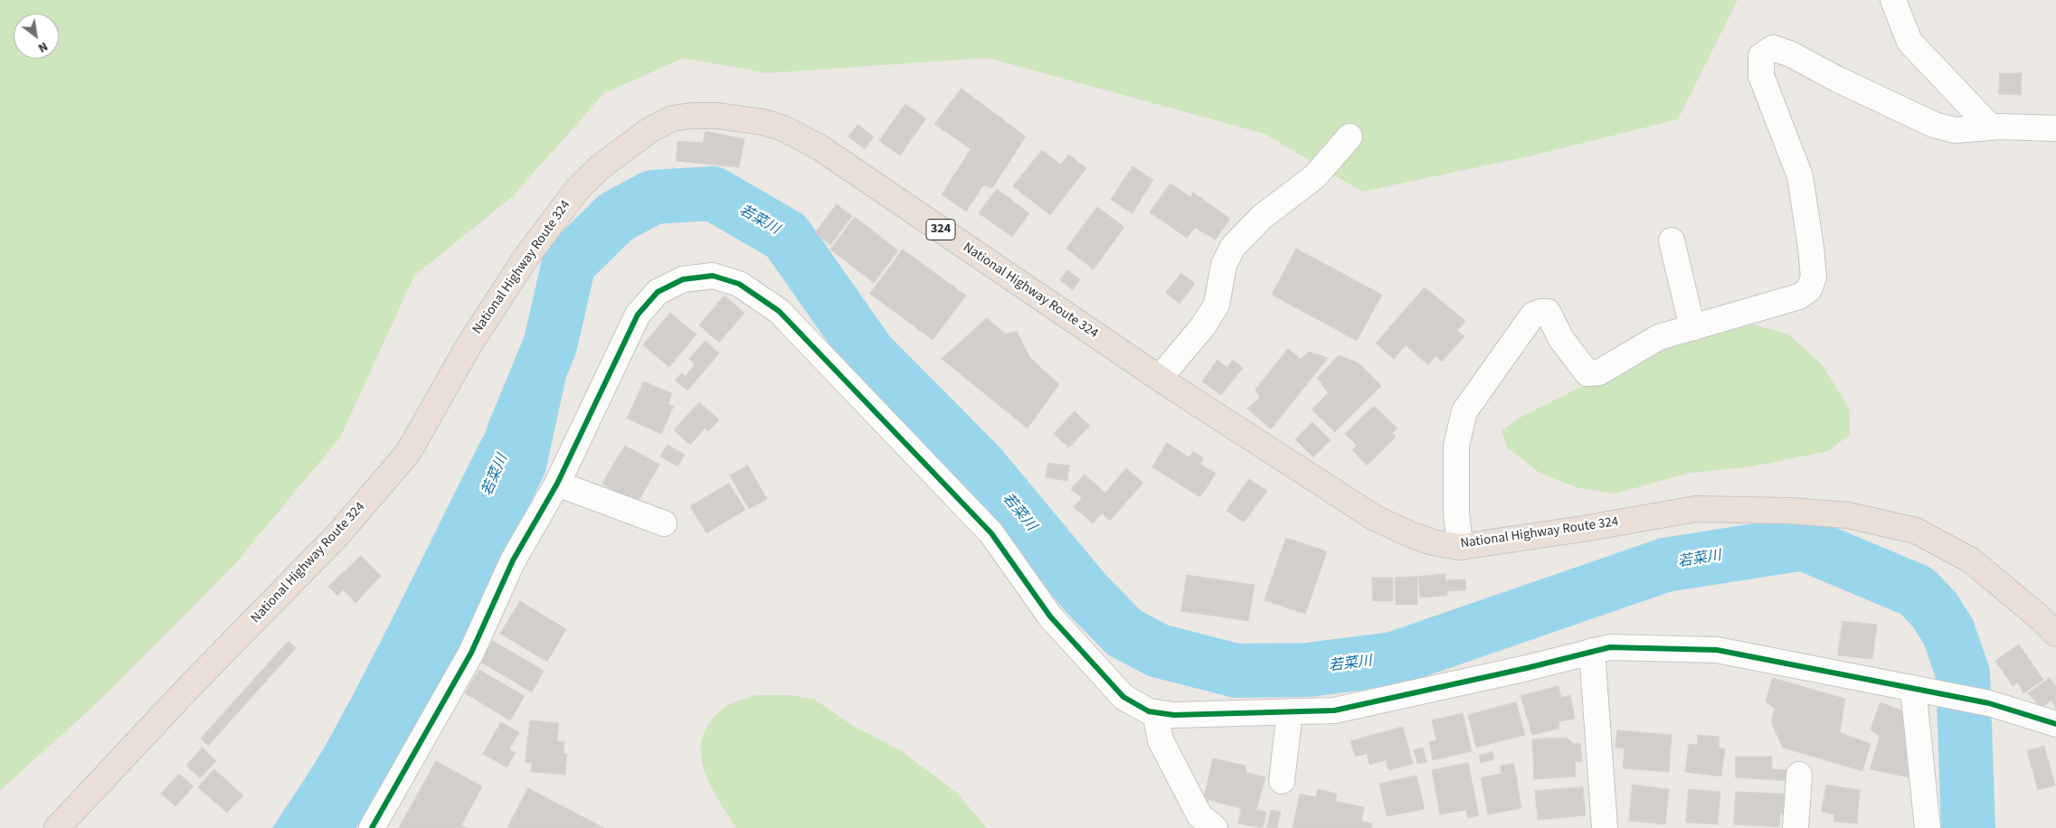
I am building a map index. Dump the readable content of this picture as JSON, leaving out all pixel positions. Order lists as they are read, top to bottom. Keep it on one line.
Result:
{"streets":{"highway":["324","National Highway Route 324"]},"water":["若菜川"],"north":"bottom right"}
